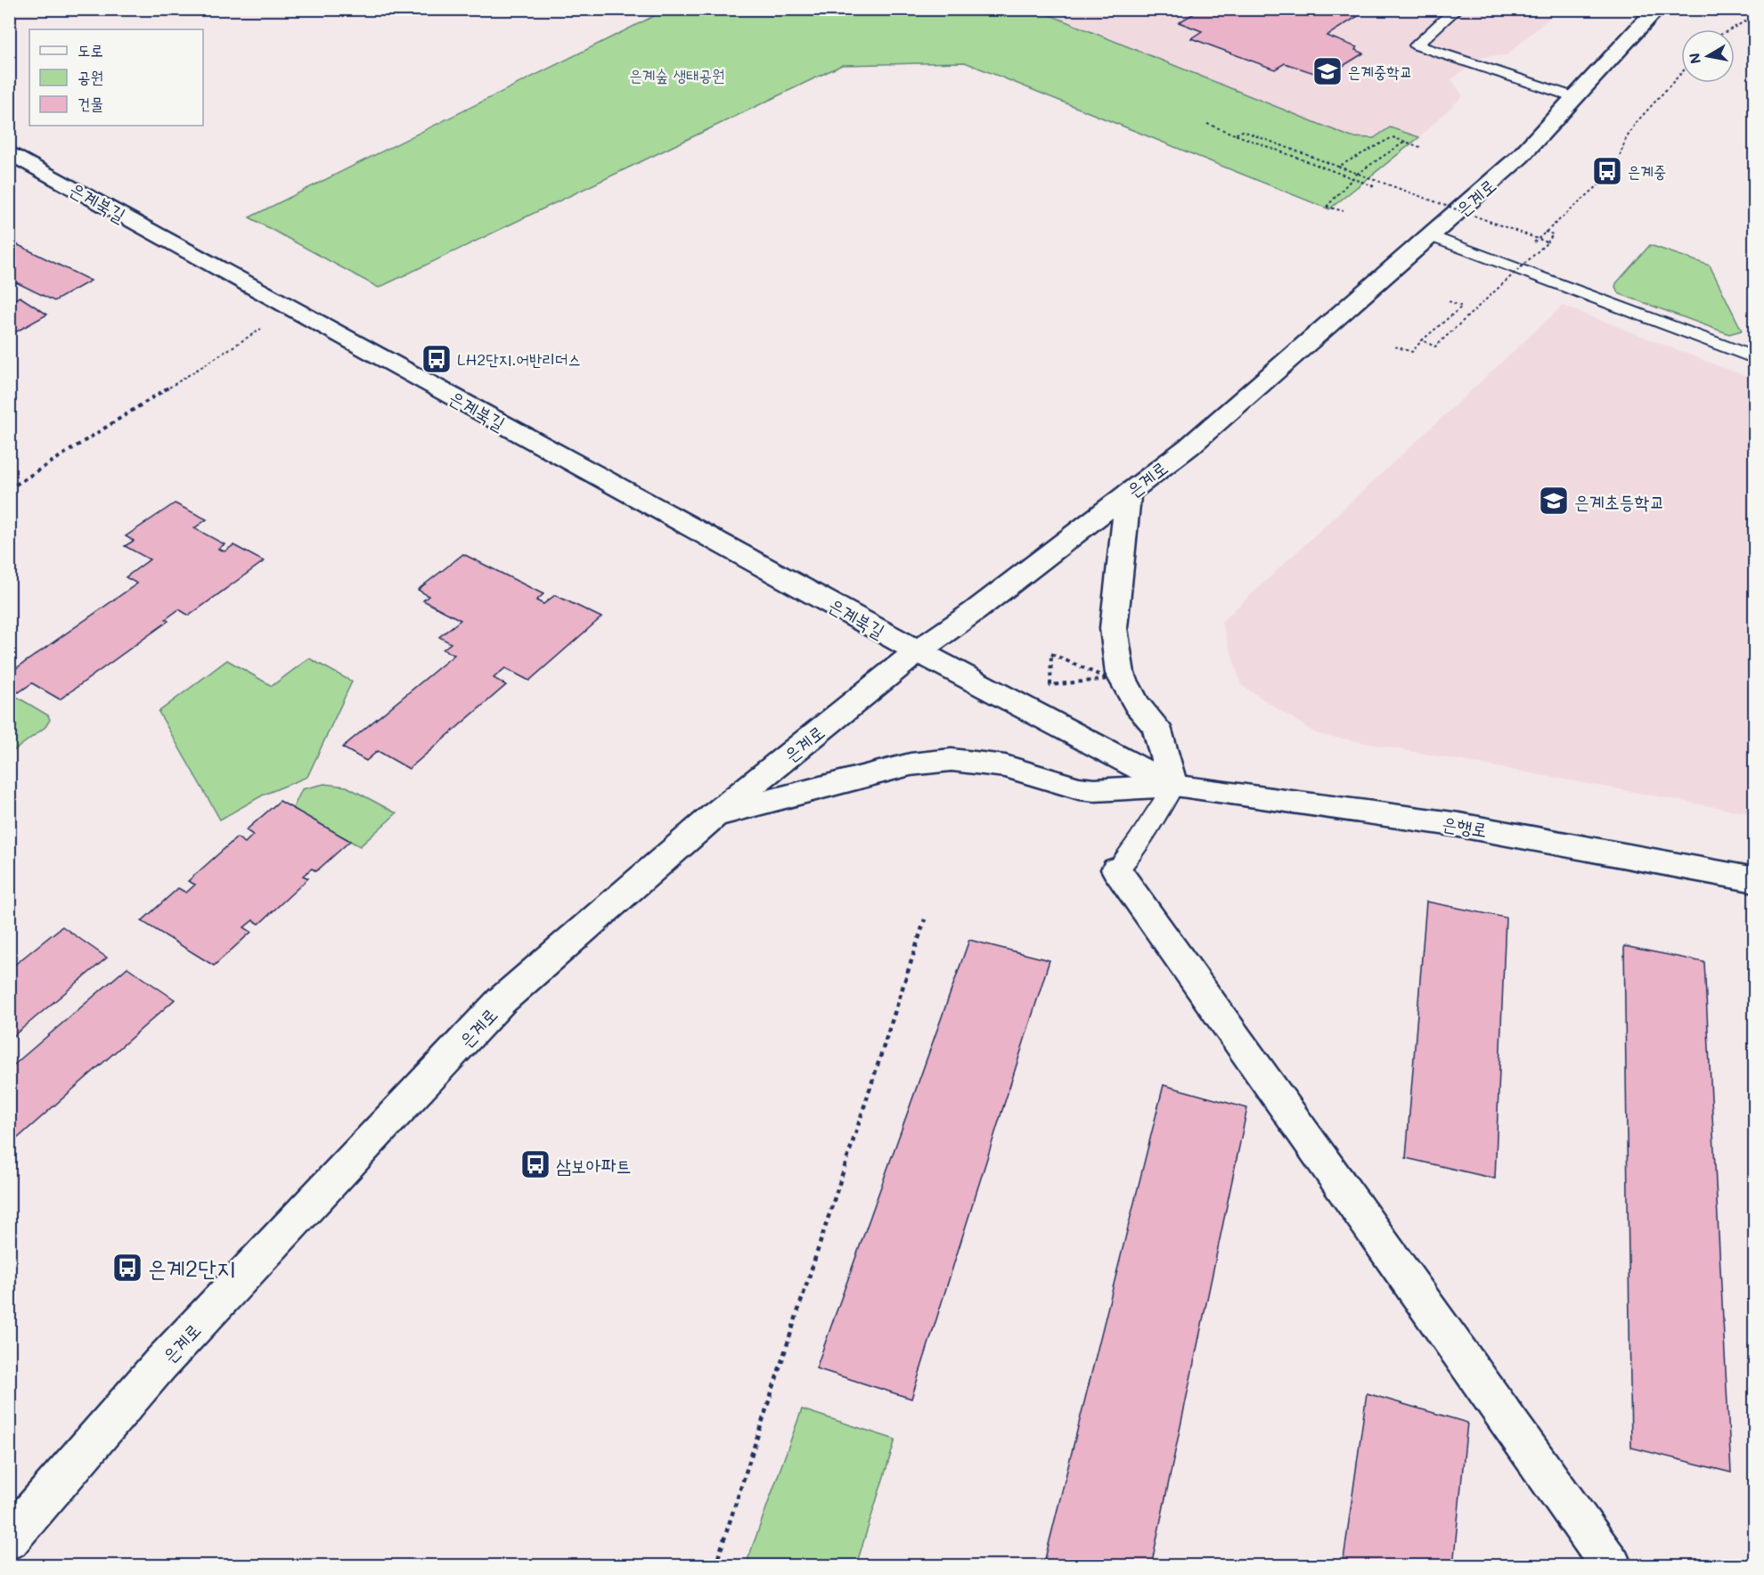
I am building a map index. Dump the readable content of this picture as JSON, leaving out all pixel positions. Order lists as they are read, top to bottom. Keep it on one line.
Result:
{"streets":{"street":["은계로","은계북길","은행로"]},"crossings":[["은계로","은계북길"],["은계북길","은행로"]],"parks":["은계숲 생태공원"],"places":{"school or university":["은계중학교","은계초등학교"],"bus stop":["은계중","LH2단지.어반리더스","삼보아파트","은계2단지"]},"legend":["도로","공원","건물"],"north":"left"}
